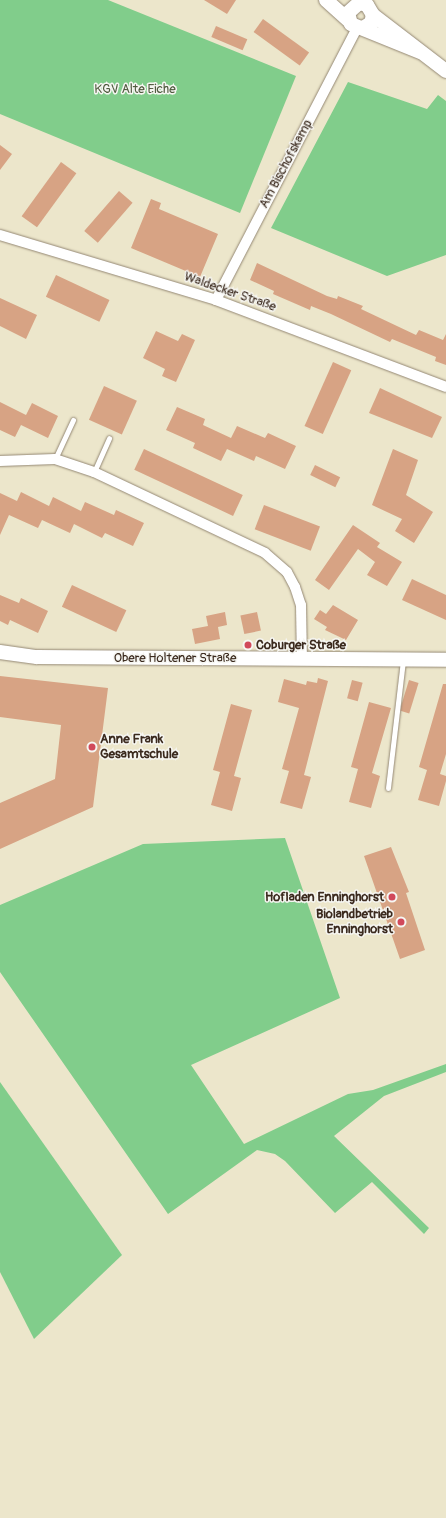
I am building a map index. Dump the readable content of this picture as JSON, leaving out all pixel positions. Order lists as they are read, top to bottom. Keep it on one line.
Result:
{"streets":{"street":["Am Bischofskamp","Waldecker Straße","Obere Holtener Straße"]},"crossings":[["Am Bischofskamp","Waldecker Straße"]],"parks":["KGV Alte Eiche"],"places":["Coburger Straße","Anne Frank Gesamtschule","Hofladen Enninghorst","Biolandbetrieb Enninghorst"]}
